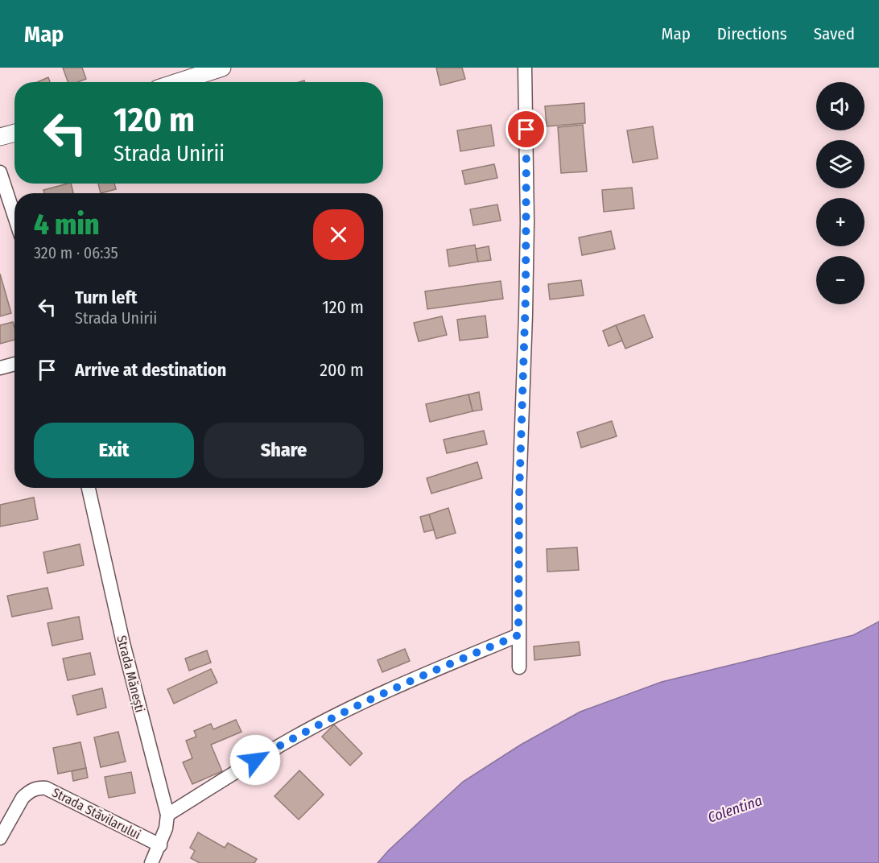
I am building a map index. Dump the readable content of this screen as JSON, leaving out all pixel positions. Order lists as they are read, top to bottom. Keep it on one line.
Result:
{"streets":{"street":["Strada Mănești","Strada Stăvilarului"]},"crossings":[["Strada Mănești","Strada Stăvilarului"]],"water":["Colentina"],"page":{"header":"Map","nav":["Map","Directions","Saved"],"map_buttons":["+","−"],"turn":["120 m","Strada Unirii"],"heading":["4 min","320 m · 06:35"],"list":[{"name":"Turn left","note":"Strada Unirii","value":"120 m"},{"name":"Arrive at destination","value":"200 m"}],"buttons":["Exit","Share"]}}
